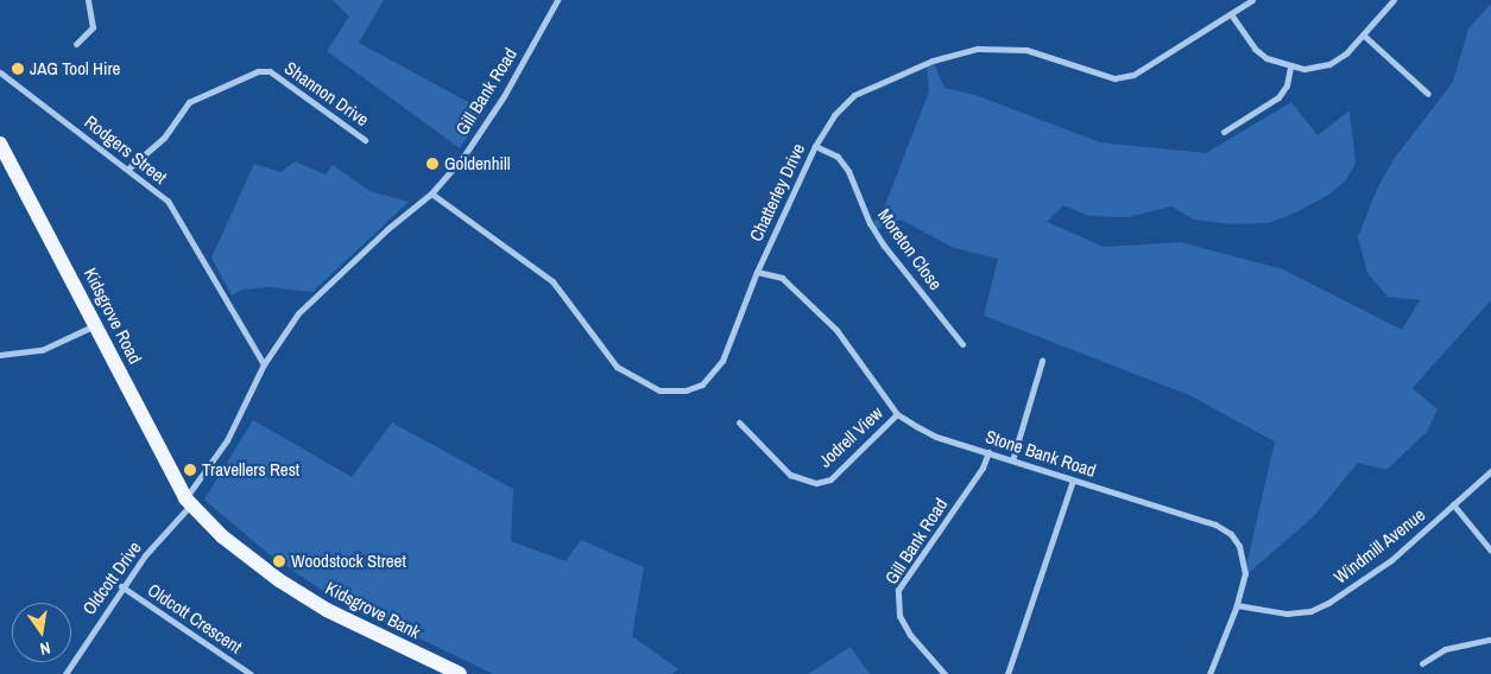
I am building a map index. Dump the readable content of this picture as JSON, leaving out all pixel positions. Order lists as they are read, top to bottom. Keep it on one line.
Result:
{"streets":{"main road":["Kidsgrove Road","Kidsgrove Bank"],"street":["Gill Bank Road","Shannon Drive","Rodgers Street","Chatterley Drive","Moreton Close","Jodrell View","Stone Bank Road","Windmill Avenue","Oldcott Drive","Oldcott Crescent"]},"crossings":[["Gill Bank Road","Chatterley Drive"],["Gill Bank Road","Stone Bank Road"],["Shannon Drive","Rodgers Street"],["Chatterley Drive","Moreton Close"],["Chatterley Drive","Stone Bank Road"],["Kidsgrove Road","Oldcott Drive"],["Kidsgrove Road","Kidsgrove Bank"],["Jodrell View","Stone Bank Road"],["Stone Bank Road","Windmill Avenue"],["Oldcott Drive","Kidsgrove Bank"],["Oldcott Drive","Oldcott Crescent"]],"places":["JAG Tool Hire","Goldenhill","Travellers Rest","Woodstock Street"],"north":"bottom"}
